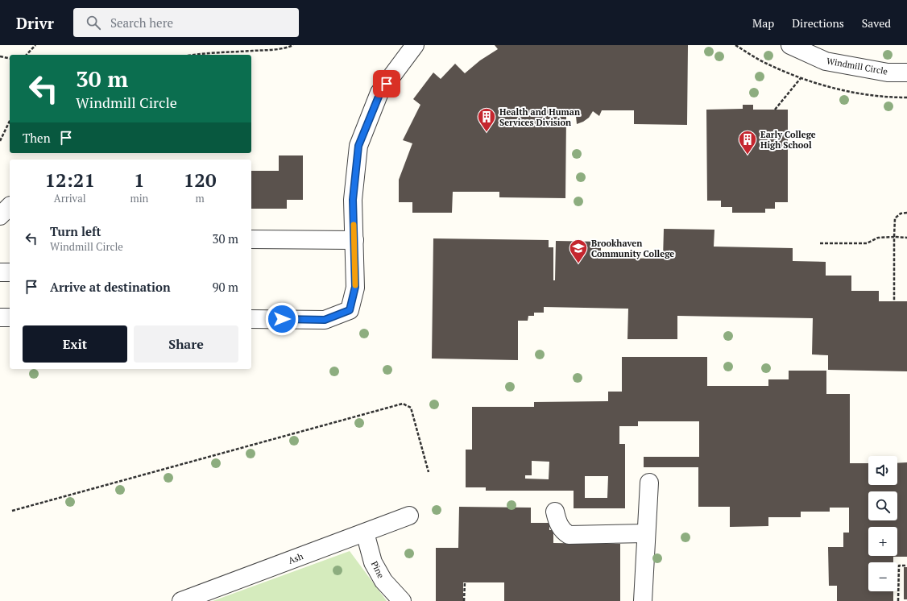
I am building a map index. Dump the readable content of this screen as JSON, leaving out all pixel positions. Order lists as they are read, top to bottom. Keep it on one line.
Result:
{"streets":{"lane":["Windmill Circle","Ash","Pine"]},"crossings":[["Ash","Pine"]],"places":{"building":["Health and Human Services Division","Early College High School"],"school or university":["Brookhaven Community College"]},"page":{"header":"Drivr","search":"Search here","nav":["Map","Directions","Saved"],"turn":["30 m","Windmill Circle"],"then":"Then","eta":["12:21","Arrival","1","min","120","m"],"list":[{"name":"Turn left","note":"Windmill Circle","value":"30 m"},{"name":"Arrive at destination","value":"90 m"}],"buttons":["Exit","Share"],"map_buttons":["+","−"]}}
